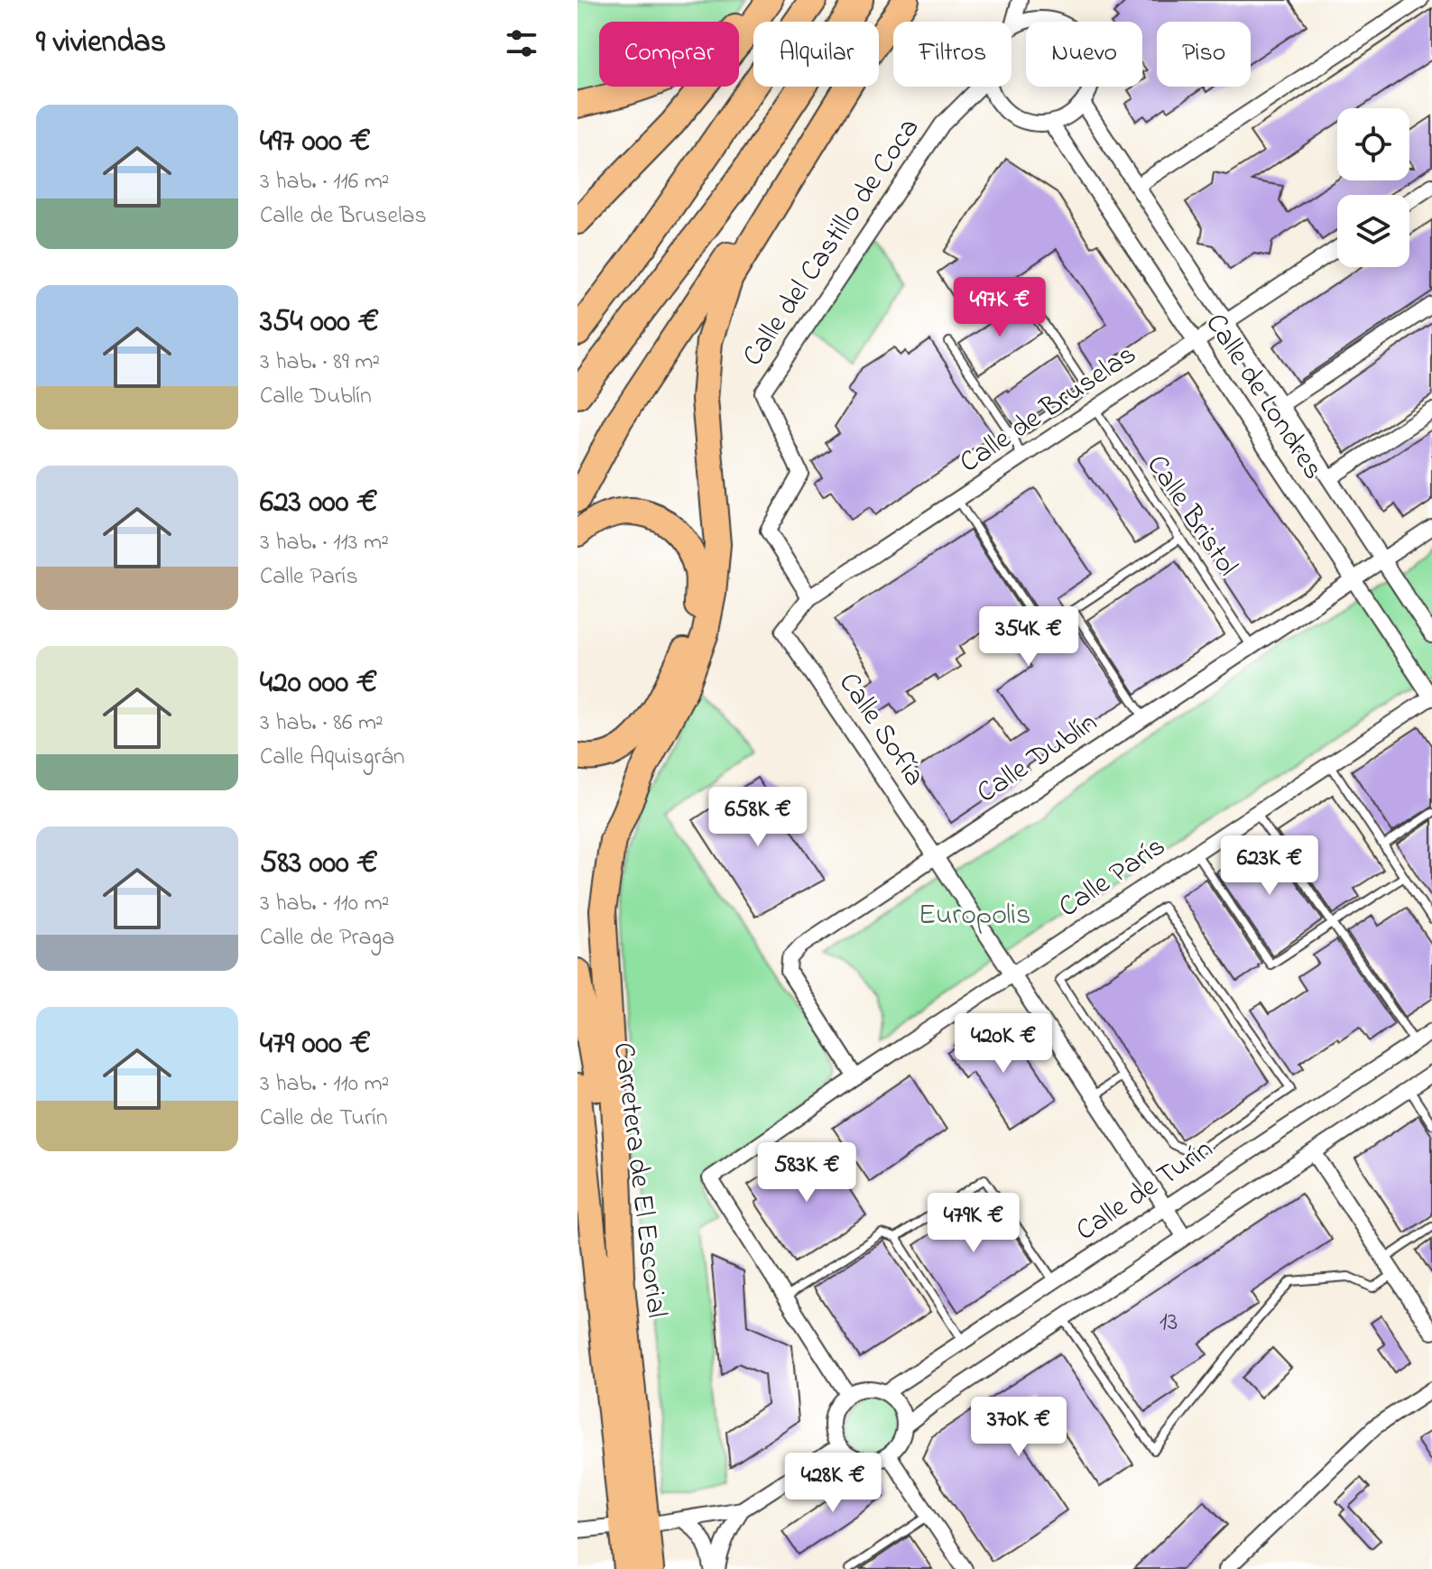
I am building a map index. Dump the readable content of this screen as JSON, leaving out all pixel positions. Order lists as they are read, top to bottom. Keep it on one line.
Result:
{"streets":{"highway":["Carretera de El Escorial"],"street":["Calle del Castillo de Coca","Calle de Londres","Calle de Bruselas","Calle Sofía","Calle Dublín","Calle París","Calle de Turín"],"lane":["Calle Bristol"]},"crossings":[["Calle del Castillo de Coca","Calle de Bruselas"],["Calle de Londres","Calle de Bruselas"],["Calle de Londres","Calle Dublín"],["Calle de Londres","Calle París"],["Calle de Bruselas","Calle Bristol"],["Calle de Bruselas","Calle Sofía"],["Calle Bristol","Calle Dublín"],["Calle Sofía","Calle Dublín"],["Calle Sofía","Calle París"],["Calle Sofía","Calle de Turín"],["Calle Dublín","Calle París"]],"parks":["Europolis"],"house_numbers":["13"],"page":{"heading":"9 viviendas","chip":["Comprar","Alquilar","Filtros","Nuevo","Piso"],"list":[{"name":"497 000 €","note":"3 hab. · 116 m² · Calle de Bruselas"},{"name":"354 000 €","note":"3 hab. · 89 m² · Calle Dublín"},{"name":"623 000 €","note":"3 hab. · 113 m² · Calle París"},{"name":"420 000 €","note":"3 hab. · 86 m² · Calle Aquisgrán"},{"name":"583 000 €","note":"3 hab. · 110 m² · Calle de Praga"},{"name":"479 000 €","note":"3 hab. · 110 m² · Calle de Turín"}],"price":["497K €","354K €","658K €","623K €","420K €","583K €","479K €","370K €","428K €"]}}
